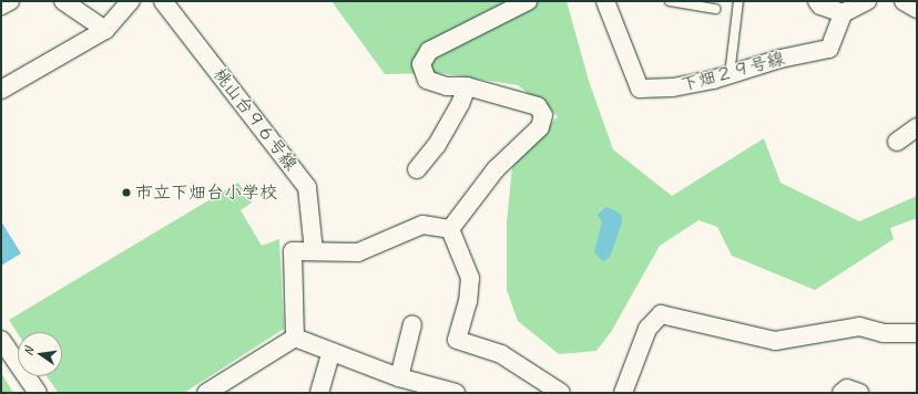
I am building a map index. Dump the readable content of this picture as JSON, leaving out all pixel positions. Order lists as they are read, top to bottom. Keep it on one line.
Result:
{"streets":{"street":["下畑２９号線","桃山台９６号線"]},"places":["市立下畑台小学校"],"north":"left"}
